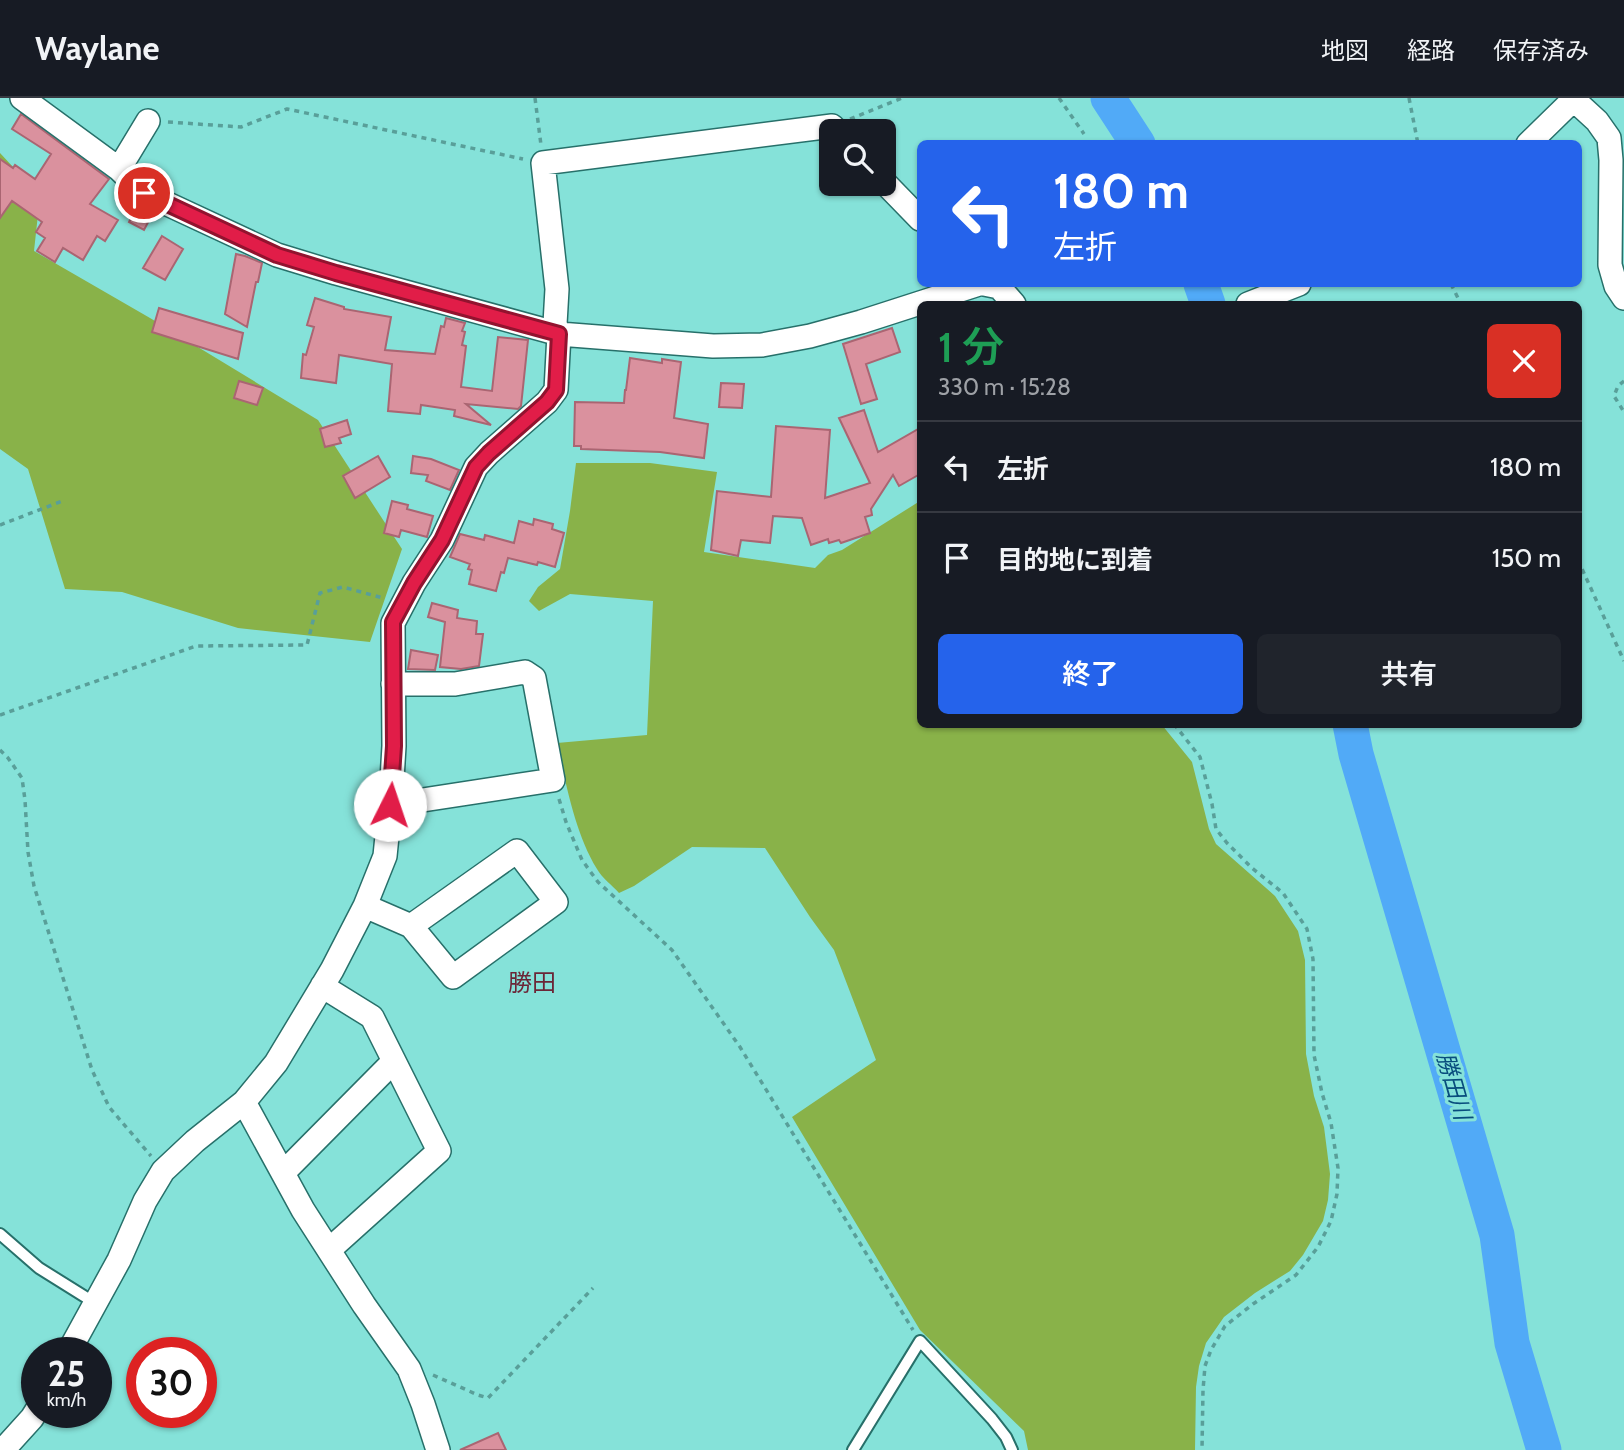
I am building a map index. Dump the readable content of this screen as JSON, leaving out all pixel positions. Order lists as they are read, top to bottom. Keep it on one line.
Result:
{"districts":["勝田"],"water":["勝田川"],"page":{"header":"Waylane","nav":["地図","経路","保存済み"],"turn":["180 m","左折"],"heading":["1 分","330 m · 15:28"],"list":[{"name":"左折","value":"180 m"},{"name":"目的地に到着","value":"150 m"}],"buttons":["終了","共有"],"speed":"25 km/h","limit":"30"}}
